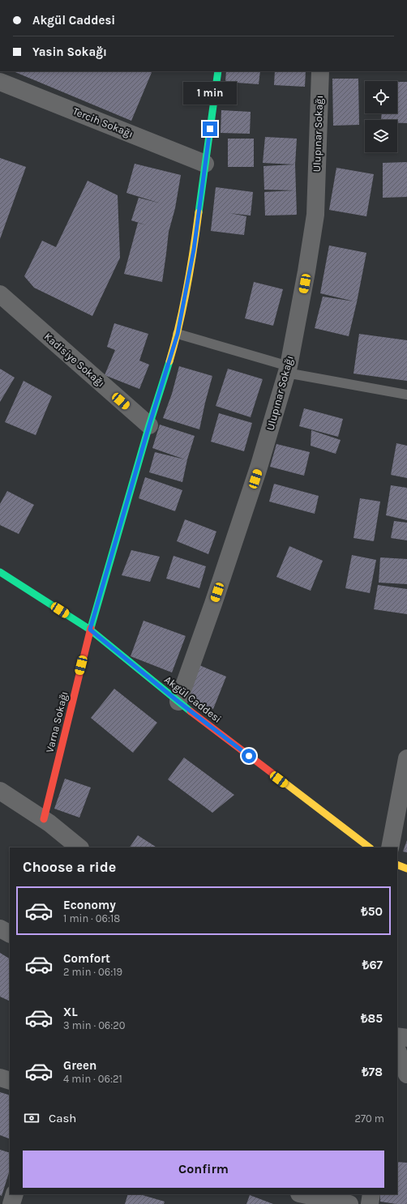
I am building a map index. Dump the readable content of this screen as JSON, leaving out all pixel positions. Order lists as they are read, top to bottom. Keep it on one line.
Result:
{"streets":{"street":["Tercih Sokağı","Ulupınar Sokağı","Kadisiye Sokağı","Akgül Caddesi","Varna Sokağı"]},"crossings":[["Tercih Sokağı","Varna Sokağı"],["Ulupınar Sokağı","Akgül Caddesi"],["Kadisiye Sokağı","Varna Sokağı"],["Akgül Caddesi","Varna Sokağı"]],"page":{"banner":["Akgül Caddesi","Yasin Sokağı"],"bubble":"1 min","heading":"Choose a ride","list":[{"name":"Economy","note":"1 min · 06:18","value":"₺50"},{"name":"Comfort","note":"2 min · 06:19","value":"₺67"},{"name":"XL","note":"3 min · 06:20","value":"₺85"},{"name":"Green","note":"4 min · 06:21","value":"₺78"}],"pay":["Cash","270 m"],"buttons":"Confirm"}}
